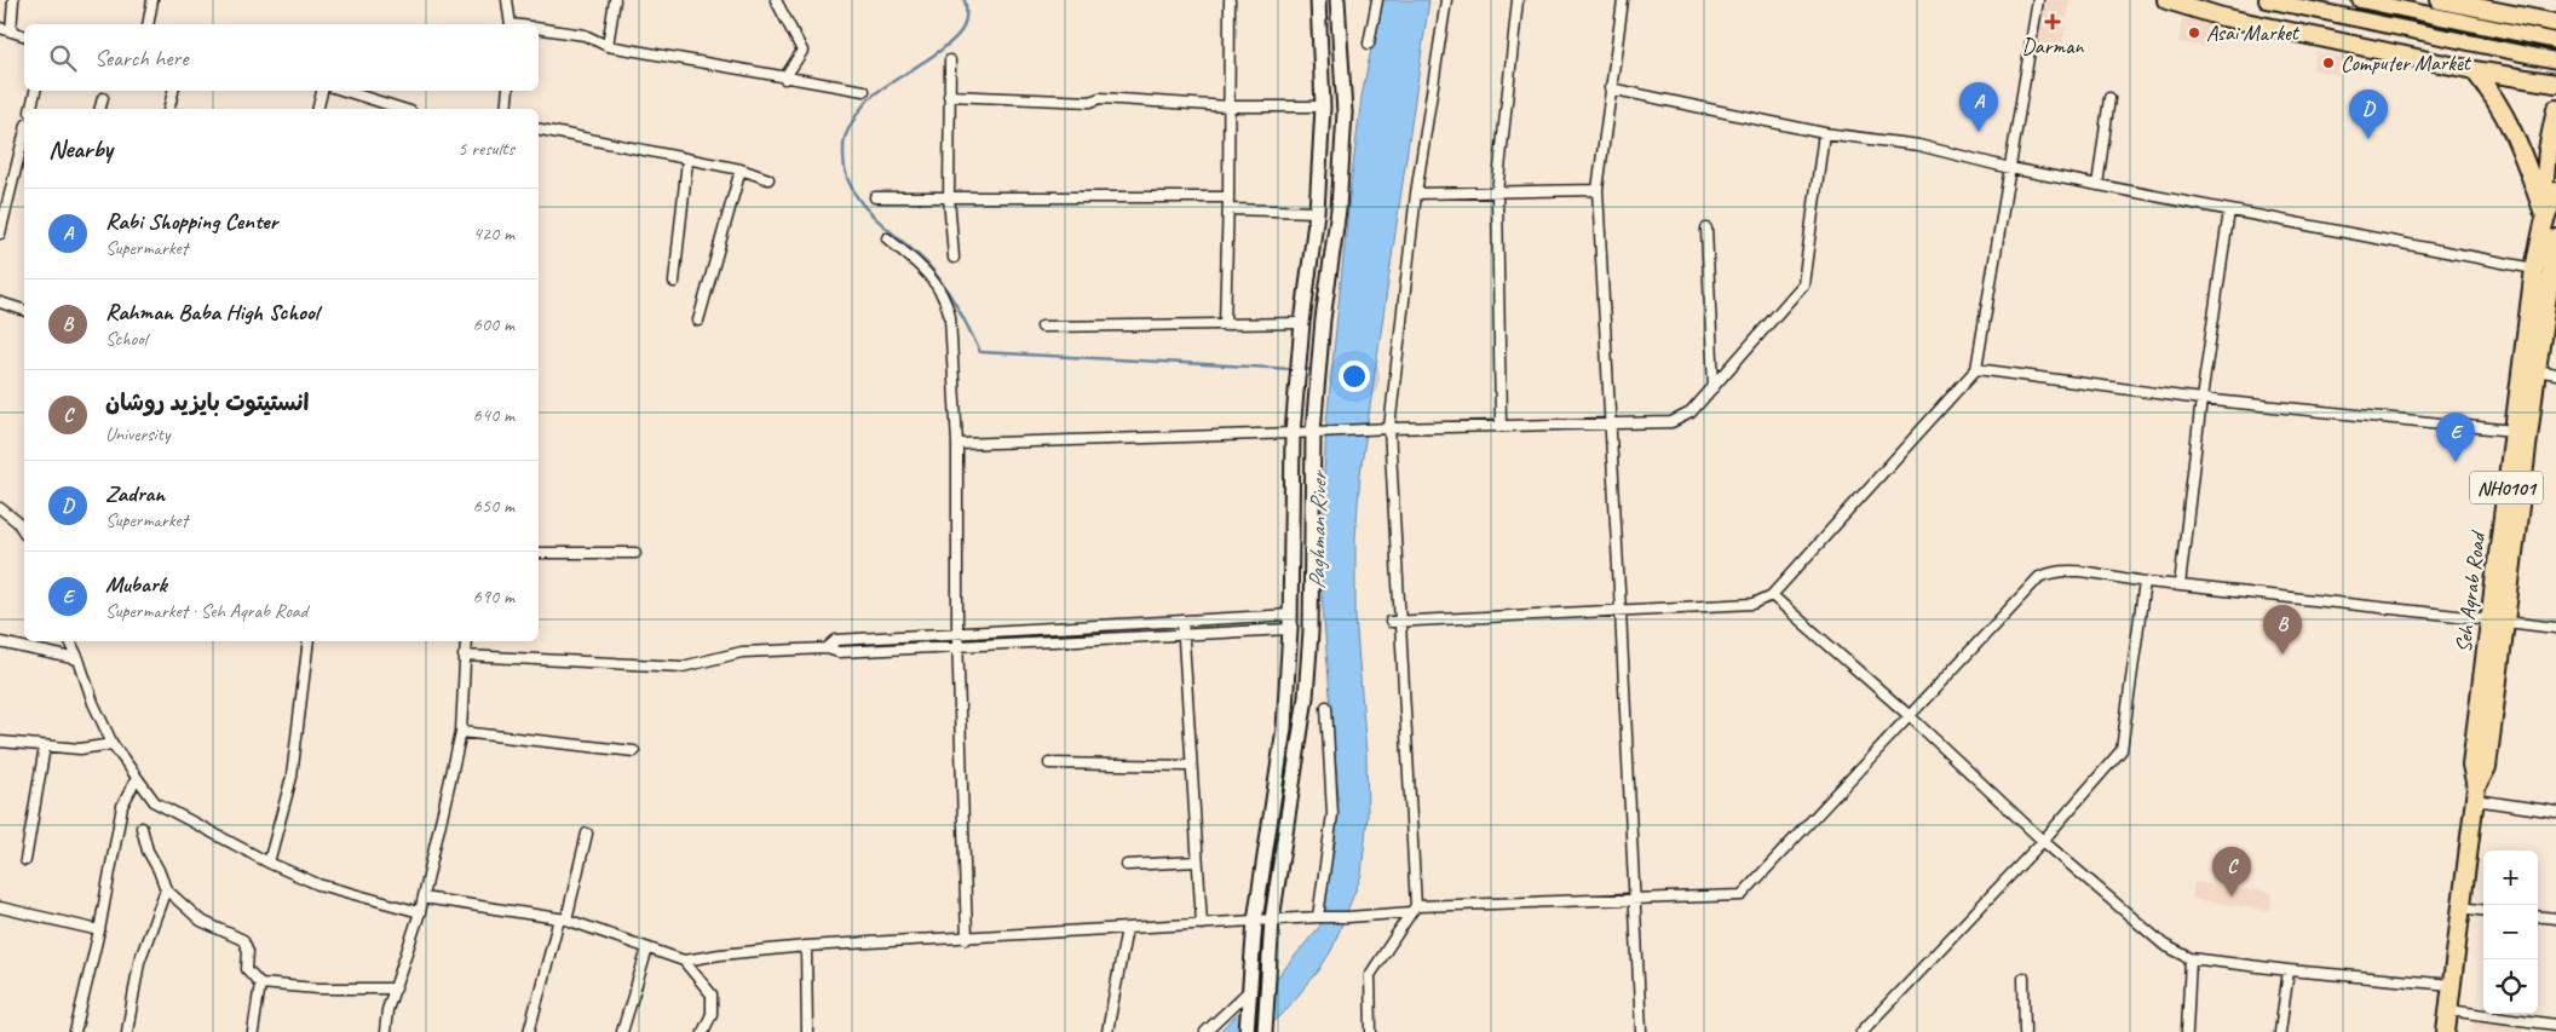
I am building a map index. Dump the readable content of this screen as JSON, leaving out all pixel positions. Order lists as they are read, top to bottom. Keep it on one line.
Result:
{"streets":{"highway":["NH0101","Seh Aqrab Road"]},"crossings":[["NH0101","Seh Aqrab Road"]],"water":["Paghman River"],"places":{"health":["Darman"],"other":["Asai Market","Computer Market"]},"page":{"search":"Search here","pins":["A","D","E","B","C"],"heading":["Nearby","5 results"],"list":[{"mark":"A","name":"Rabi Shopping Center","note":"Supermarket","value":"420 m"},{"mark":"B","name":"Rahman Baba High School","note":"School","value":"600 m"},{"mark":"C","name":"انستیتوت بایزید روشان","note":"University","value":"640 m"},{"mark":"D","name":"Zadran","note":"Supermarket","value":"650 m"},{"mark":"E","name":"Mubark","note":"Supermarket · Seh Aqrab Road","value":"690 m"}],"map_buttons":["+","−"]}}
